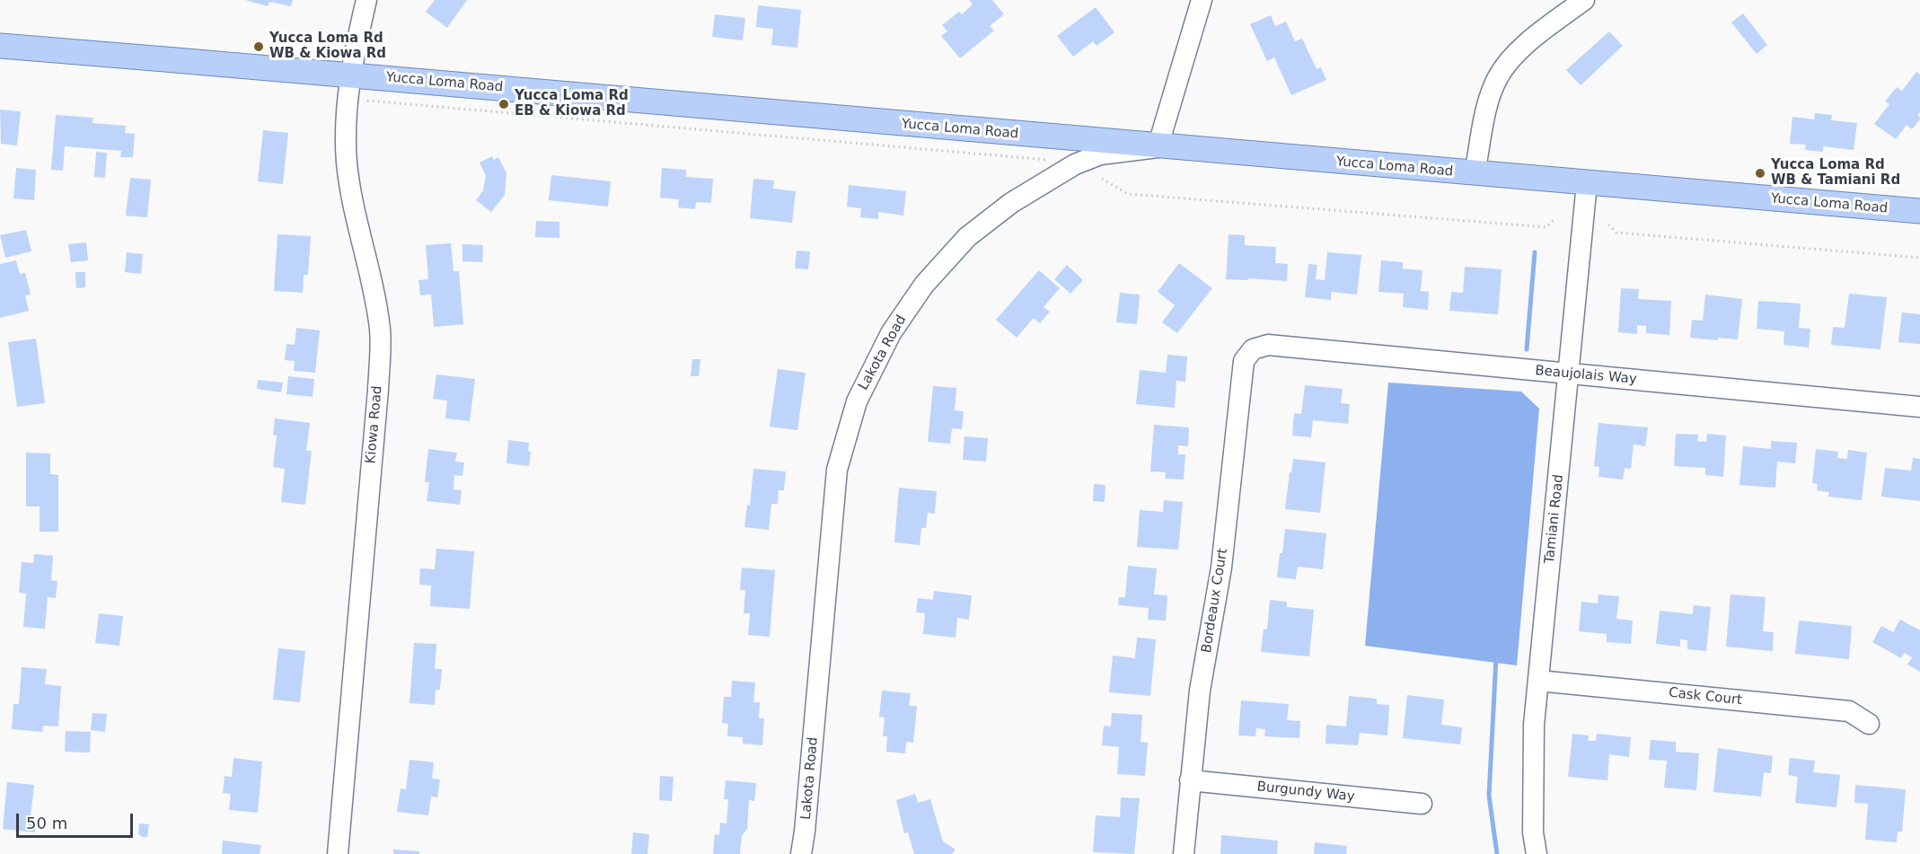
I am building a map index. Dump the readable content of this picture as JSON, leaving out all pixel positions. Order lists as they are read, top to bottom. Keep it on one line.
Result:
{"streets":{"main road":["Yucca Loma Road"],"street":["Lakota Road","Beaujolais Way","Kiowa Road","Tamiani Road","Bordeaux Court","Cask Court","Burgundy Way"]},"crossings":[["Yucca Loma Road","Lakota Road"],["Yucca Loma Road","Kiowa Road"],["Yucca Loma Road","Tamiani Road"],["Beaujolais Way","Tamiani Road"],["Beaujolais Way","Bordeaux Court"],["Tamiani Road","Cask Court"],["Bordeaux Court","Burgundy Way"]],"places":["Yucca Loma Rd WB & Kiowa Rd","Yucca Loma Rd EB & Kiowa Rd","Yucca Loma Rd WB & Tamiani Rd"],"scale_bar":"50 m"}
